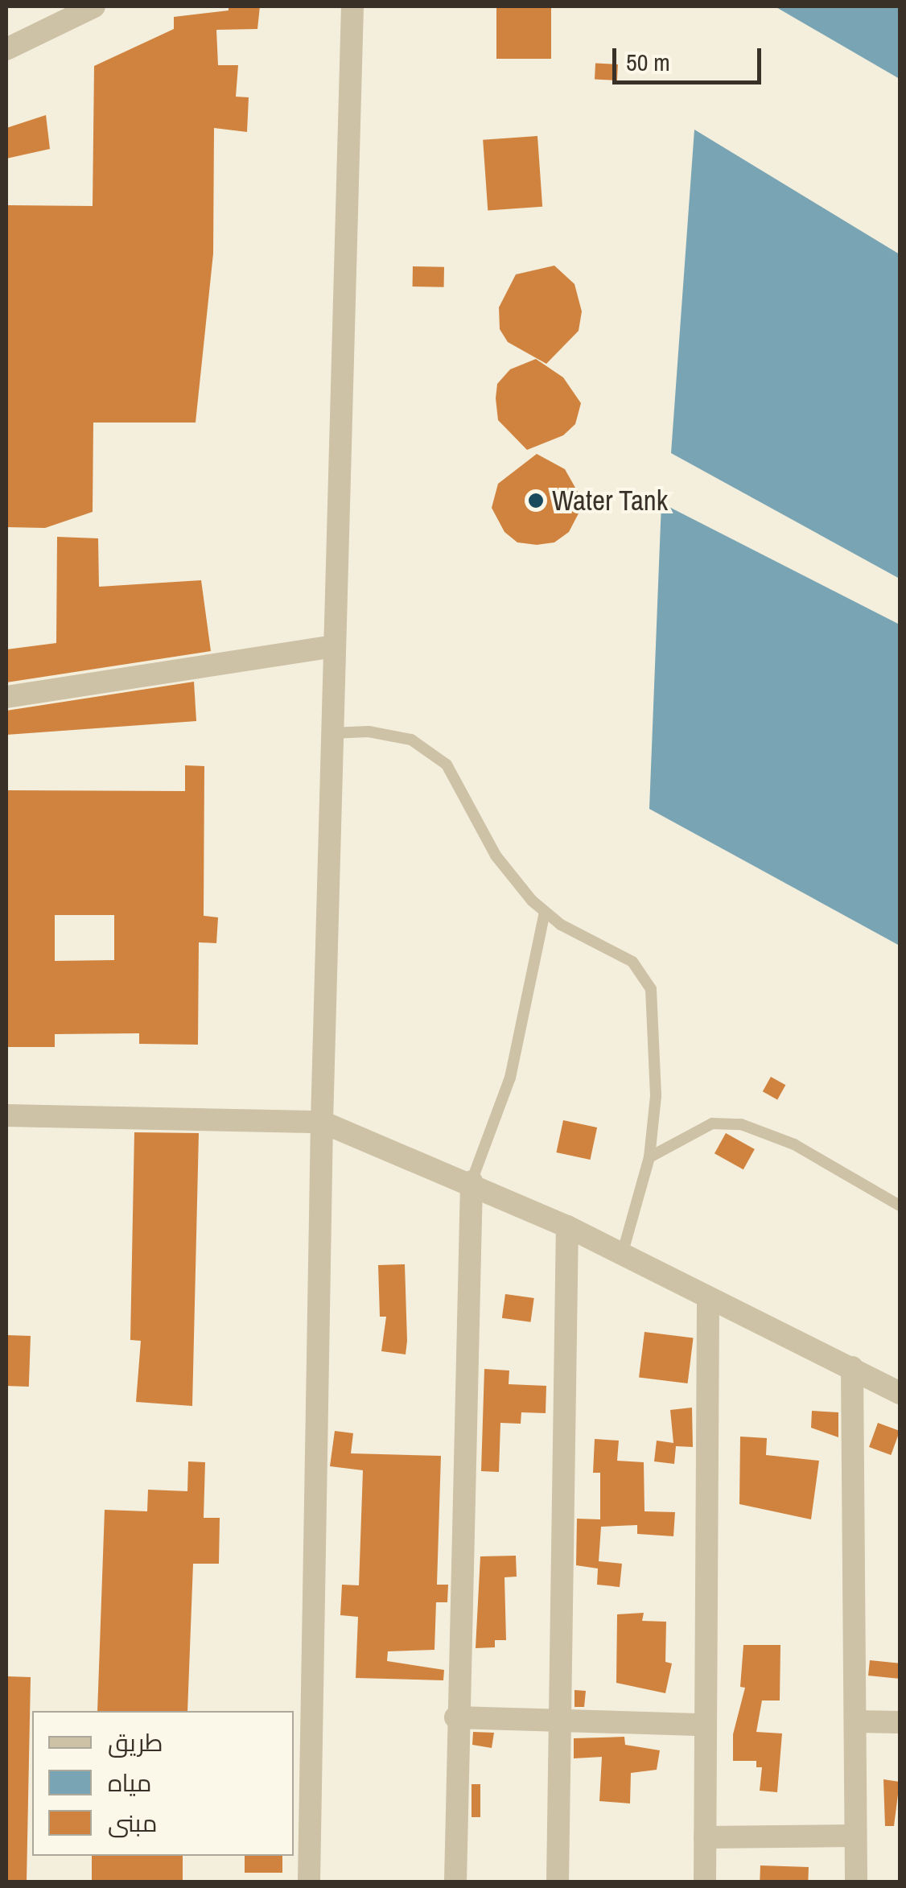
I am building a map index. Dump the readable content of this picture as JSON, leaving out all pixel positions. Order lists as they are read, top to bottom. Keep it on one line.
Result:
{"places":["Water Tank"],"legend":["طريق","مياه","مبنى"],"scale_bar":"50 m"}
